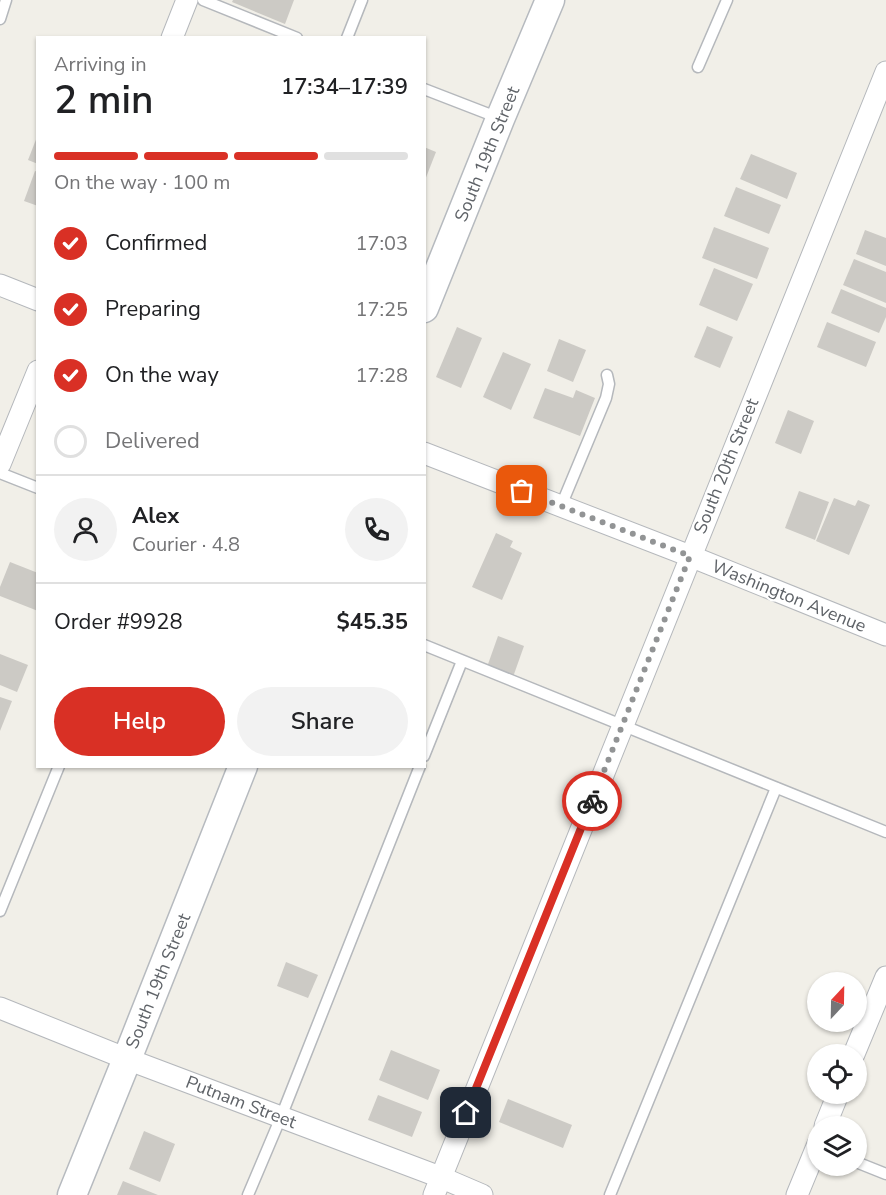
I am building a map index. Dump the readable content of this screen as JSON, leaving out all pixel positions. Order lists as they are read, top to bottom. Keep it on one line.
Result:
{"streets":{"street":["South 19th Street","South 20th Street","Washington Avenue","Putnam Street"]},"crossings":[["South 19th Street","Putnam Street"],["South 20th Street","Washington Avenue"],["South 20th Street","Putnam Street"]],"north":"top","page":{"heading":["2 min","Arriving in","17:34–17:39"],"panel":["Alex","Courier · 4.8","Order #9928","$45.35"],"bar":"On the way · 100 m","list":[["Confirmed","17:03"],["Preparing","17:25"],["On the way","17:28"],"Delivered"],"buttons":["Help","Share"]}}
